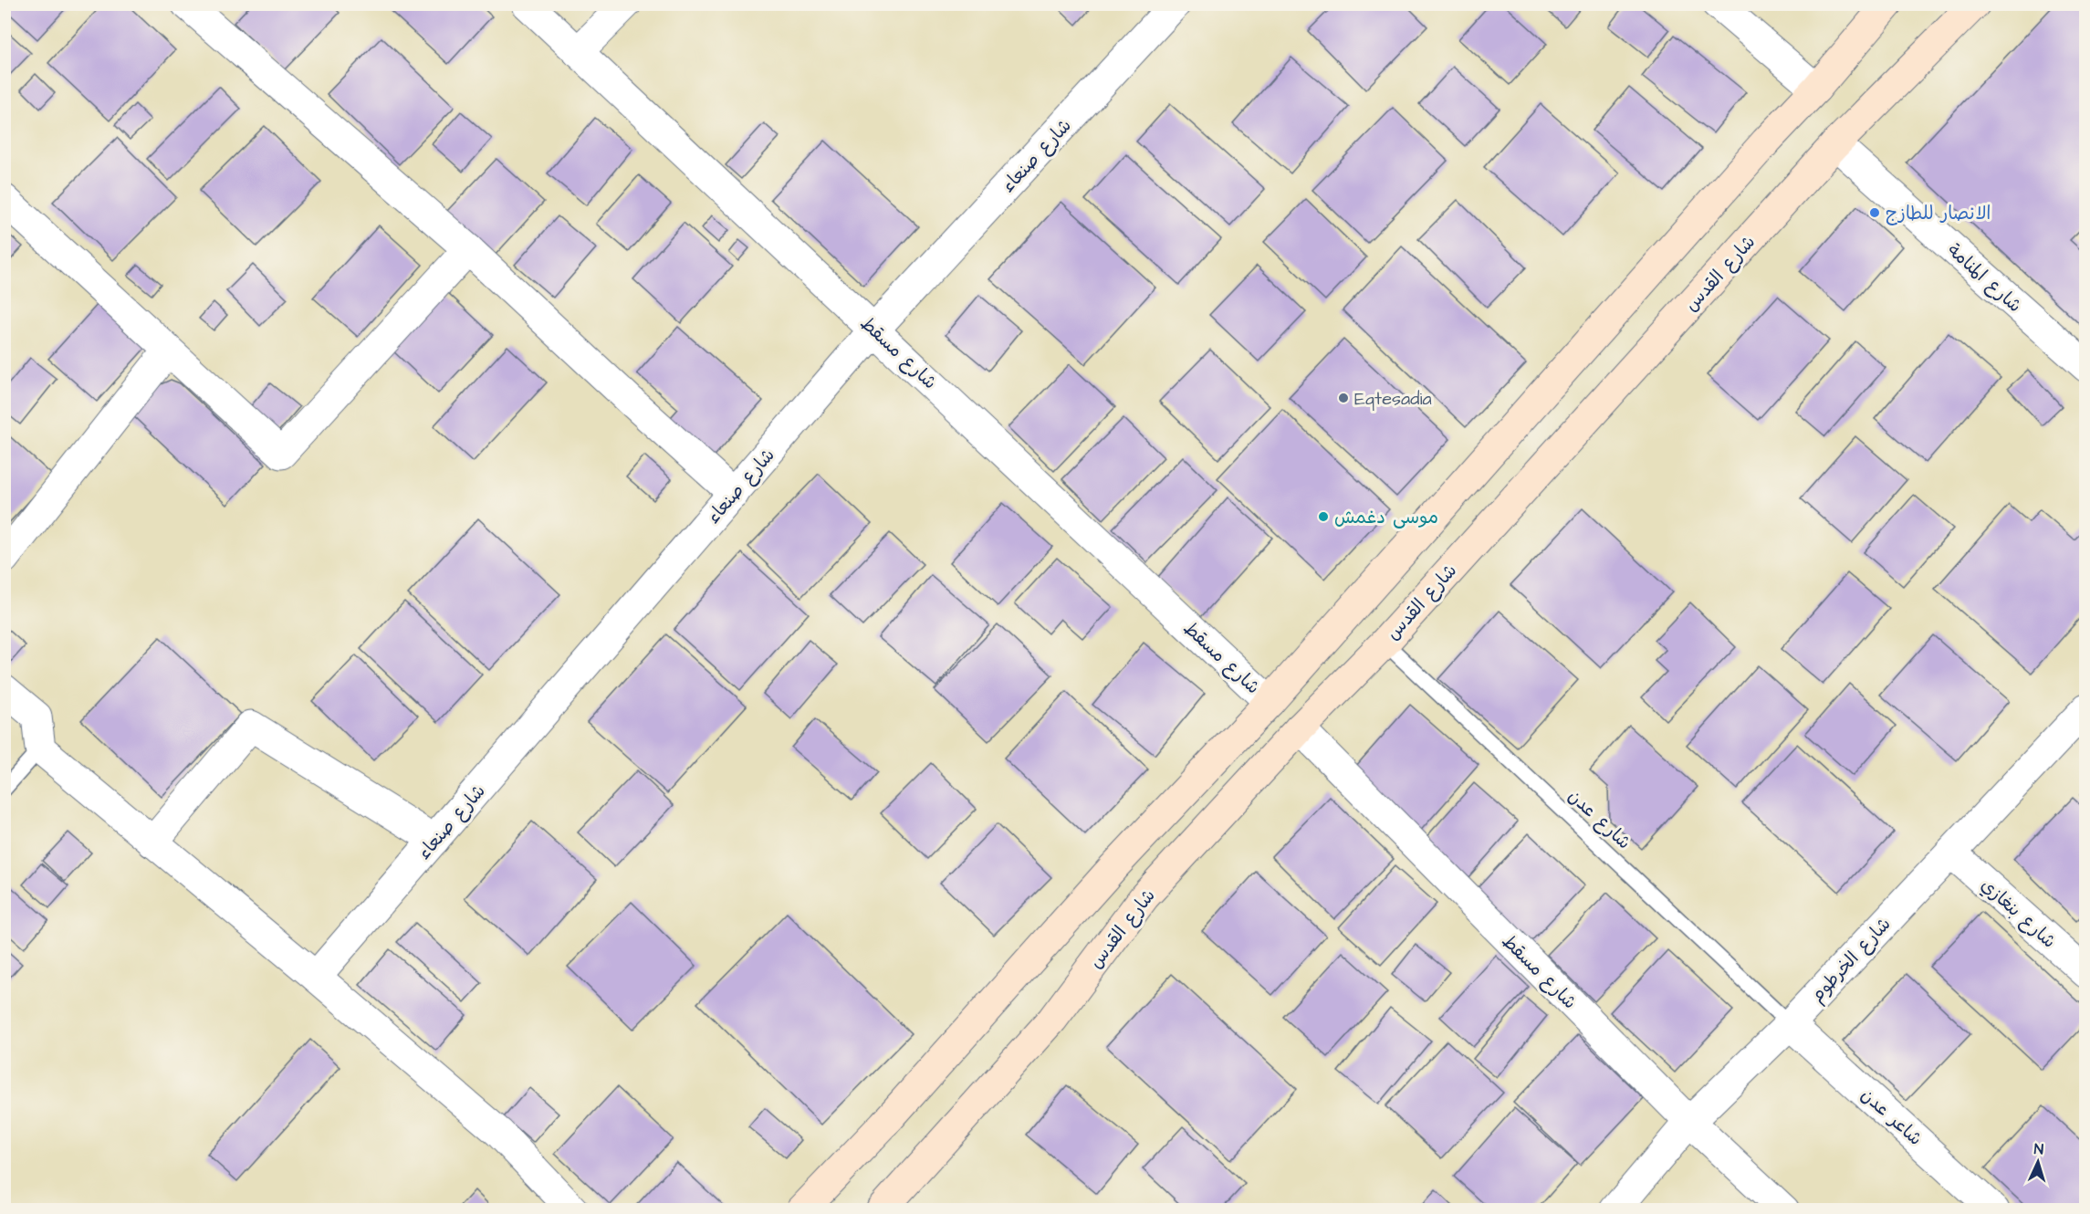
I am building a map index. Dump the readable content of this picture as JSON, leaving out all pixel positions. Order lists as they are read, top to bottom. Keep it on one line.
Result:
{"streets":{"main road":["شارع القدس"],"street":["شارع صنعاء","شارع المنامة","شارع مسقط","شارع بنغازي","شارع الخرطوم","شاعر عدن"],"lane":["شارع عدن"]},"crossings":[["شارع صنعاء","شارع مسقط"],["شارع القدس","شارع المنامة"],["شارع القدس","شارع مسقط"],["شارع القدس","شارع عدن"],["شارع مسقط","شارع الخرطوم"],["شارع عدن","شارع الخرطوم"],["شارع عدن","شاعر عدن"],["شارع بنغازي","شارع الخرطوم"],["شارع الخرطوم","شاعر عدن"]],"places":["الانصار للطازج","Eqtesadia","موسى دغمش"],"north":"top"}
